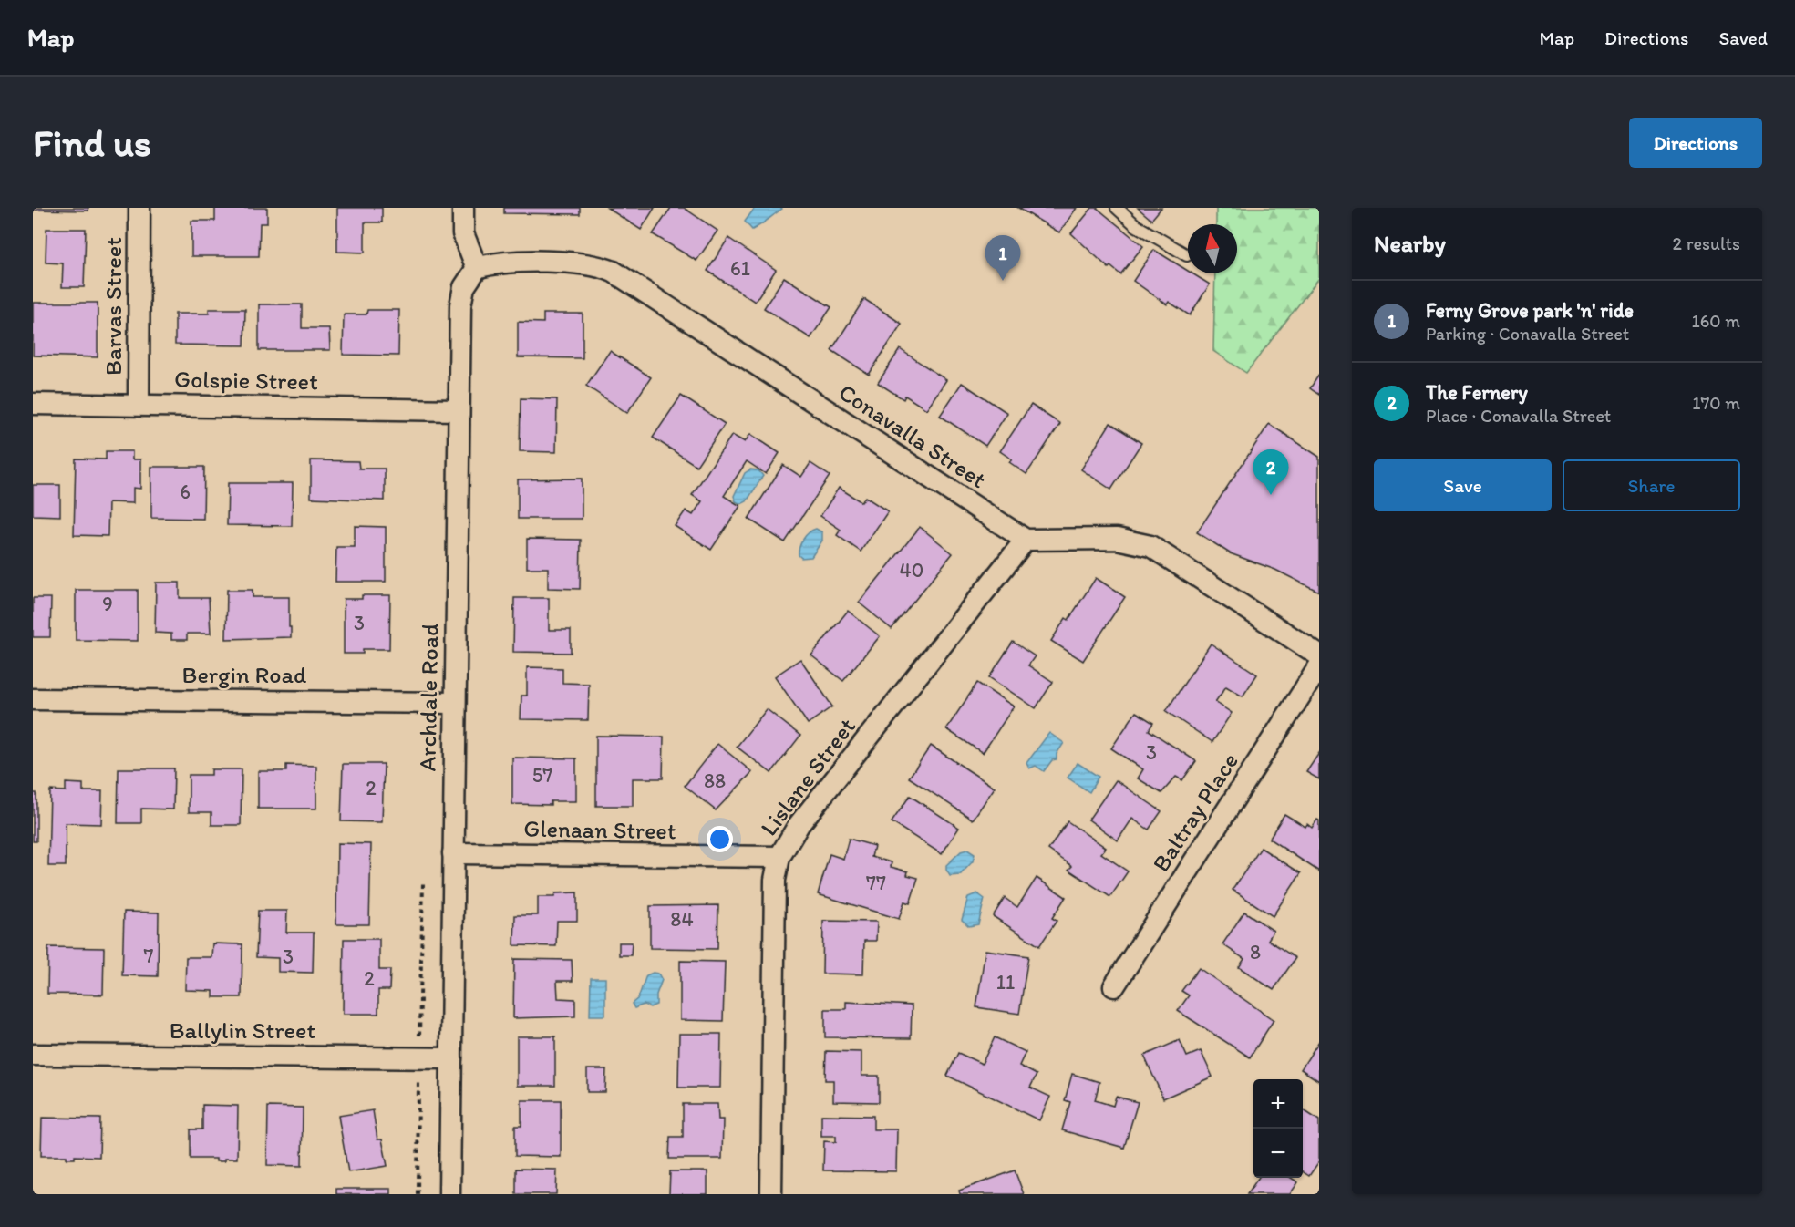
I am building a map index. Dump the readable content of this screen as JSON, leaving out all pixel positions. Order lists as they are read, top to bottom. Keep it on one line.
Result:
{"streets":{"street":["Barvas Street","Golspie Street","Conavalla Street","Bergin Road","Archdale Road","Lislane Street","Baltray Place","Glenaan Street","Ballylin Street"]},"crossings":[["Barvas Street","Golspie Street"],["Golspie Street","Archdale Road"],["Conavalla Street","Archdale Road"],["Conavalla Street","Lislane Street"],["Bergin Road","Archdale Road"],["Archdale Road","Glenaan Street"],["Archdale Road","Ballylin Street"],["Lislane Street","Glenaan Street"]],"house_numbers":["61","6","40","9","3","3","57","88","2","77","84","8","7","3","2","11"],"north":"top","page":{"header":"Map","nav":["Map","Directions","Saved"],"buttons":["Directions",["Save","Share"]],"title":"Find us","heading":["Nearby","2 results"],"pins":["1","2"],"list":[{"mark":"1","name":"Ferny Grove park 'n' ride","note":"Parking · Conavalla Street","value":"160 m"},{"mark":"2","name":"The Fernery","note":"Place · Conavalla Street","value":"170 m"}],"map_buttons":["+","−"]}}
